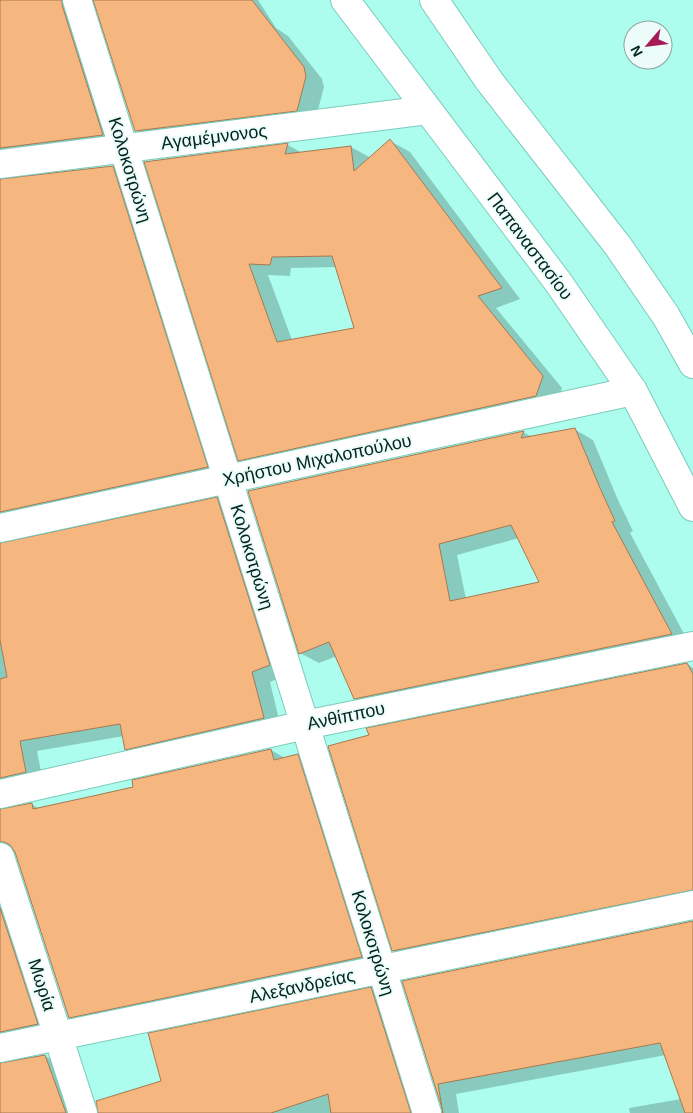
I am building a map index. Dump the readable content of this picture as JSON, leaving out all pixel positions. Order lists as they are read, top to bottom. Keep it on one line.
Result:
{"streets":{"street":["Αγαμέμνονος","Κολοκοτρώνη","Παπαναστασίου","Χρήστου Μιχαλοπούλου","Ανθίππου","Μωρία","Αλεξανδρείας"]},"crossings":[["Αγαμέμνονος","Κολοκοτρώνη"],["Αγαμέμνονος","Παπαναστασίου"],["Κολοκοτρώνη","Χρήστου Μιχαλοπούλου"],["Κολοκοτρώνη","Ανθίππου"],["Κολοκοτρώνη","Αλεξανδρείας"],["Παπαναστασίου","Χρήστου Μιχαλοπούλου"],["Μωρία","Αλεξανδρείας"]],"north":"bottom left"}
